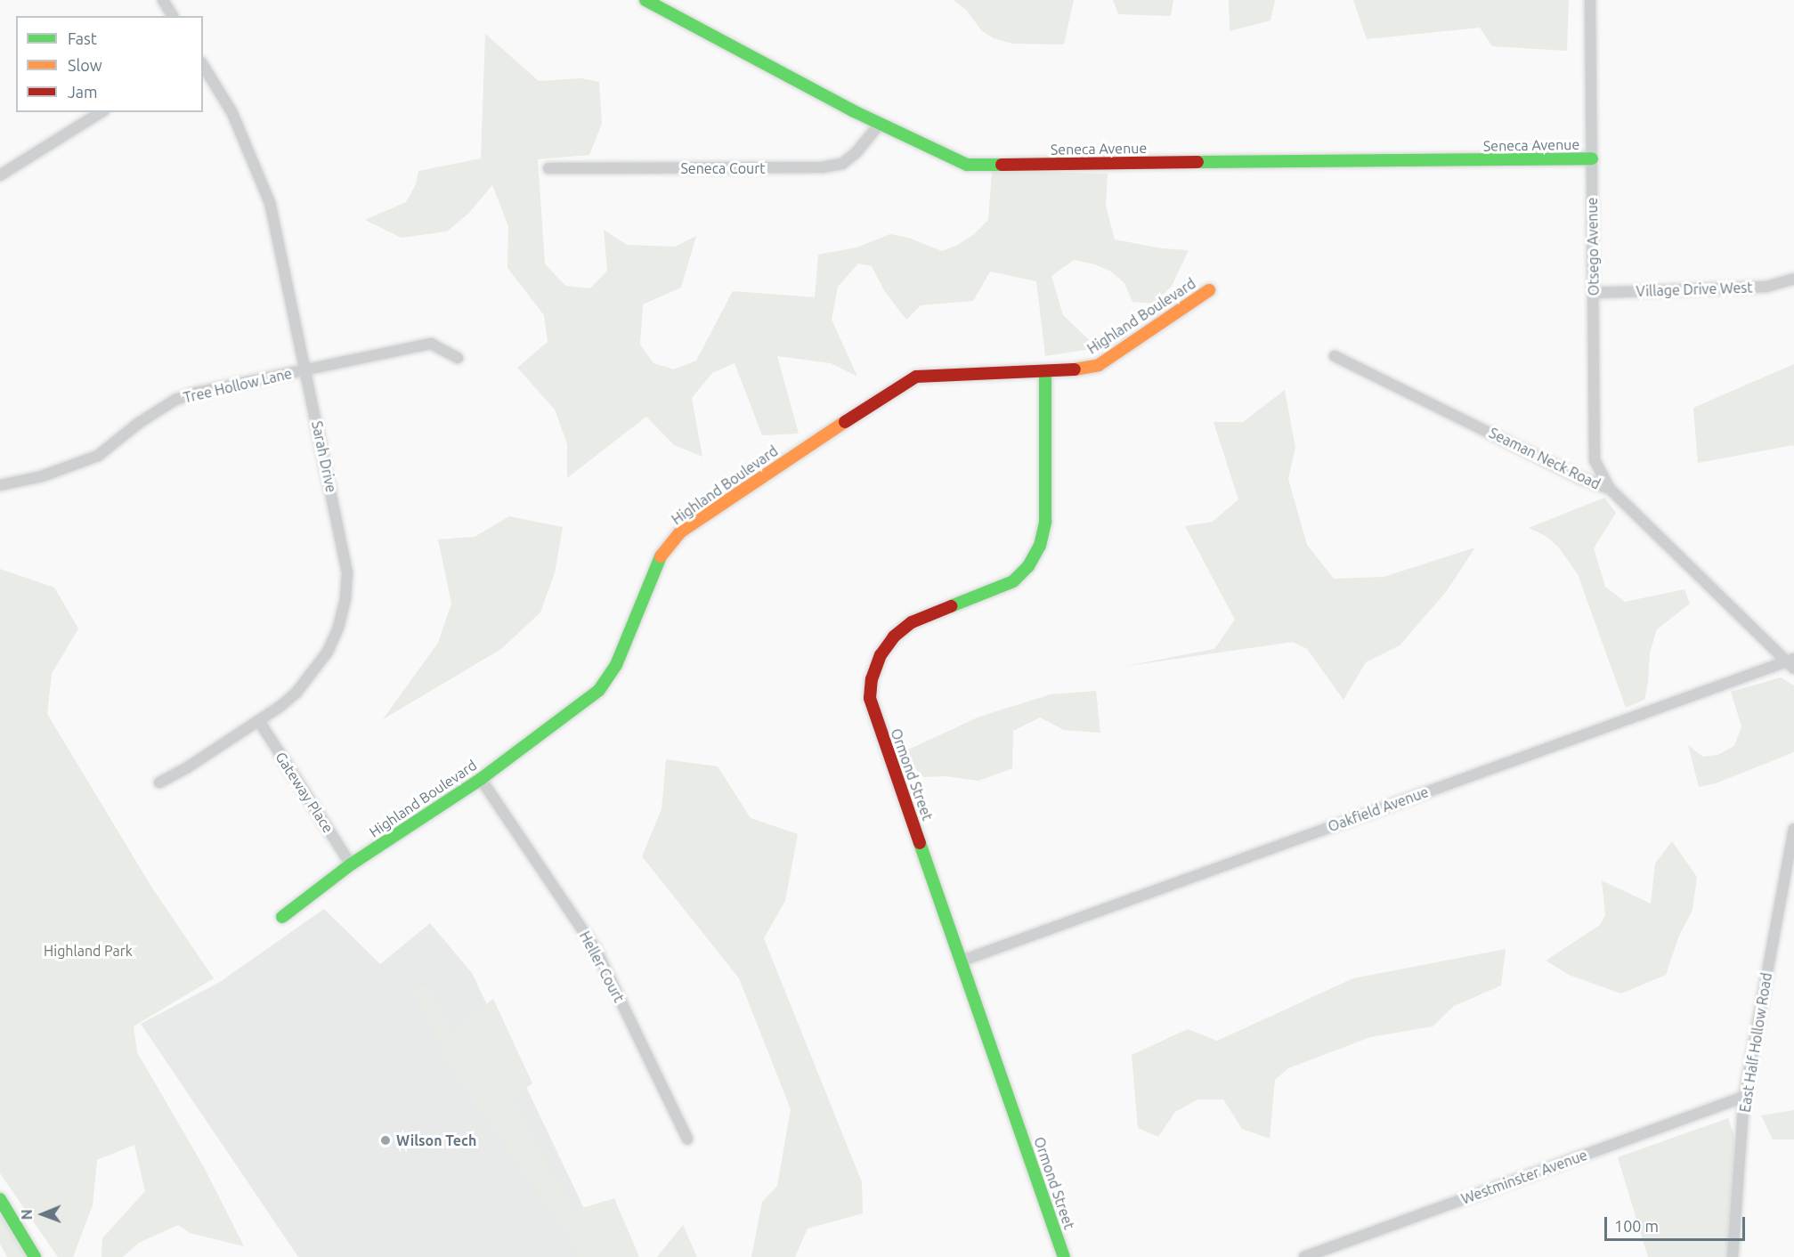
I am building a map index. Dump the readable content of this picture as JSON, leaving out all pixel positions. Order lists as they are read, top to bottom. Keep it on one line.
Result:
{"streets":{"street":["Seneca Avenue","Seneca Court","Otsego Avenue","Village Drive West","Highland Boulevard","Tree Hollow Lane","Sarah Drive","Seaman Neck Road","Ormond Street","Gateway Place","Oakfield Avenue","Heller Court","East Half Hollow Road","Westminster Avenue"]},"crossings":[["Seneca Avenue","Seneca Court"],["Seneca Avenue","Otsego Avenue"],["Otsego Avenue","Village Drive West"],["Otsego Avenue","Seaman Neck Road"],["Highland Boulevard","Ormond Street"],["Highland Boulevard","Gateway Place"],["Highland Boulevard","Heller Court"],["Tree Hollow Lane","Sarah Drive"],["Sarah Drive","Gateway Place"],["Seaman Neck Road","Oakfield Avenue"],["Ormond Street","Oakfield Avenue"],["East Half Hollow Road","Westminster Avenue"]],"parks":["Highland Park"],"places":["Wilson Tech"],"legend":["Fast","Slow","Jam"],"scale_bar":"100 m","north":"left"}
